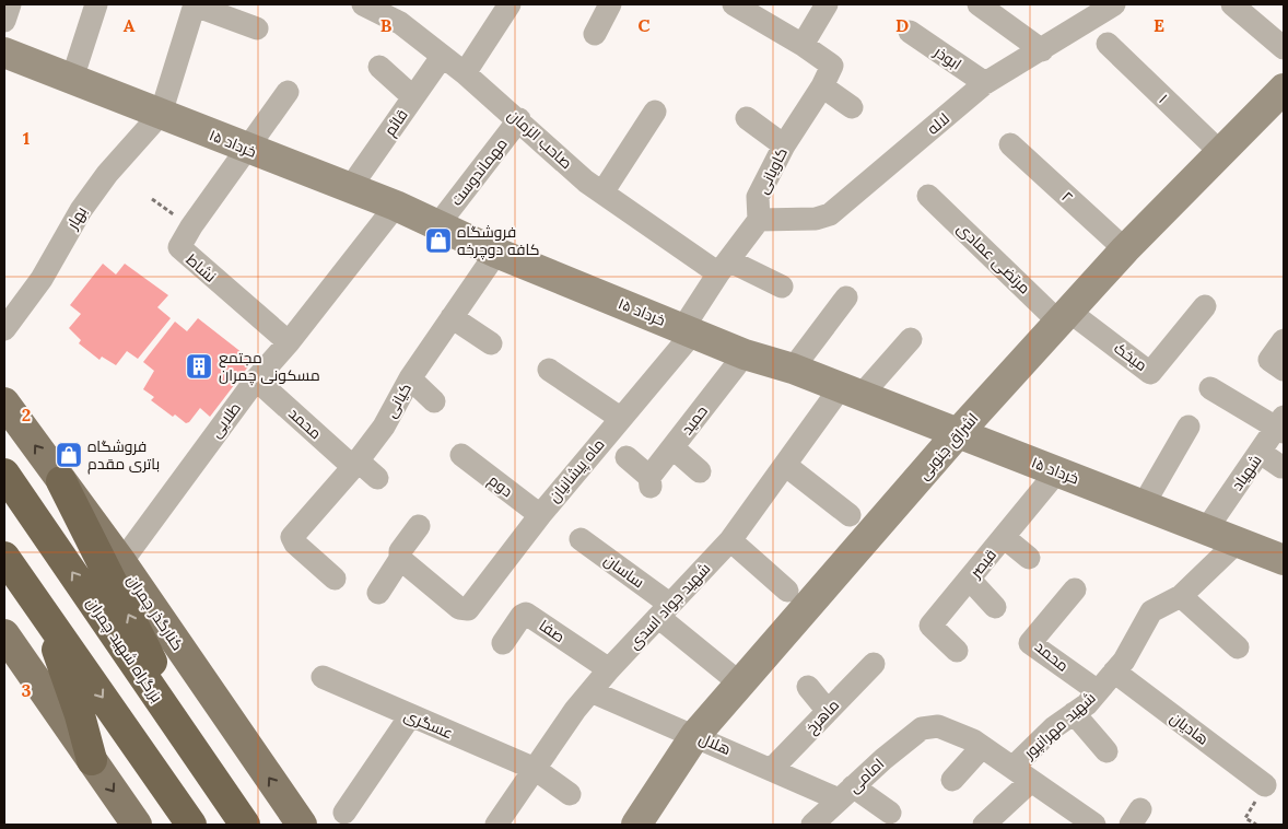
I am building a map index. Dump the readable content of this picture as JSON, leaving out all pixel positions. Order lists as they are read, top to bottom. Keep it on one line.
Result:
{"streets":{"highway":["بزرگراه شهید چمران"],"main road":["کنارگذر چمران"],"street":["ابوذر","۱","قائم","لاله","صاحب الزمان","۱۵ خرداد","کاویانی","مهماندوست","۲","بهار","مرتضی عمادی","نشاط","میخک","کیانی","طلایی","حمید","محمد","اشراق جنوبی","ماه پیشانیان","شهیاد","دوم","قیصر","ساسان","شهید جواد اسدی","صفا","ماهرخ","عسگری","شهید مهرانپور","هادیان","هلال","امامی"]},"crossings":[["ابوذر","لاله"],["۱","اشراق جنوبی"],["قائم","صاحب الزمان"],["قائم","۱۵ خرداد"],["لاله","کاویانی"],["صاحب الزمان","مهماندوست"],["۱۵ خرداد","مهماندوست"],["۱۵ خرداد","بهار"],["۱۵ خرداد","نشاط"],["۱۵ خرداد","کیانی"],["۱۵ خرداد","طلایی"],["۱۵ خرداد","حمید"],["۱۵ خرداد","اشراق جنوبی"],["۱۵ خرداد","ماه پیشانیان"],["۱۵ خرداد","شهیاد"],["۱۵ خرداد","قیصر"],["۱۵ خرداد","شهید جواد اسدی"],["۱۵ خرداد","شهید مهرانپور"],["۲","اشراق جنوبی"],["مرتضی عمادی","میخک"],["مرتضی عمادی","اشراق جنوبی"],["نشاط","طلایی"],["میخک","اشراق جنوبی"],["کیانی","محمد"],["طلایی","محمد"],["طلایی","کنارگذر چمران"],["محمد","شهید مهرانپور"],["اشراق جنوبی","ساسان"],["اشراق جنوبی","هلال"],["ماه پیشانیان","دوم"],["ساسان","شهید جواد اسدی"],["شهید جواد اسدی","صفا"],["شهید جواد اسدی","عسگری"],["شهید جواد اسدی","هلال"],["ماهرخ","هلال"],["شهید مهرانپور","هادیان"],["شهید مهرانپور","امامی"],["هلال","امامی"]],"places":{"shop":["فروشگاه کافه دوچرخه","فروشگاه باتری مقدم"],"building":["مجتمع مسکونی چمران"]},"grid":{"columns":["A","B","C","D","E"],"rows":["1","2","3"]}}
